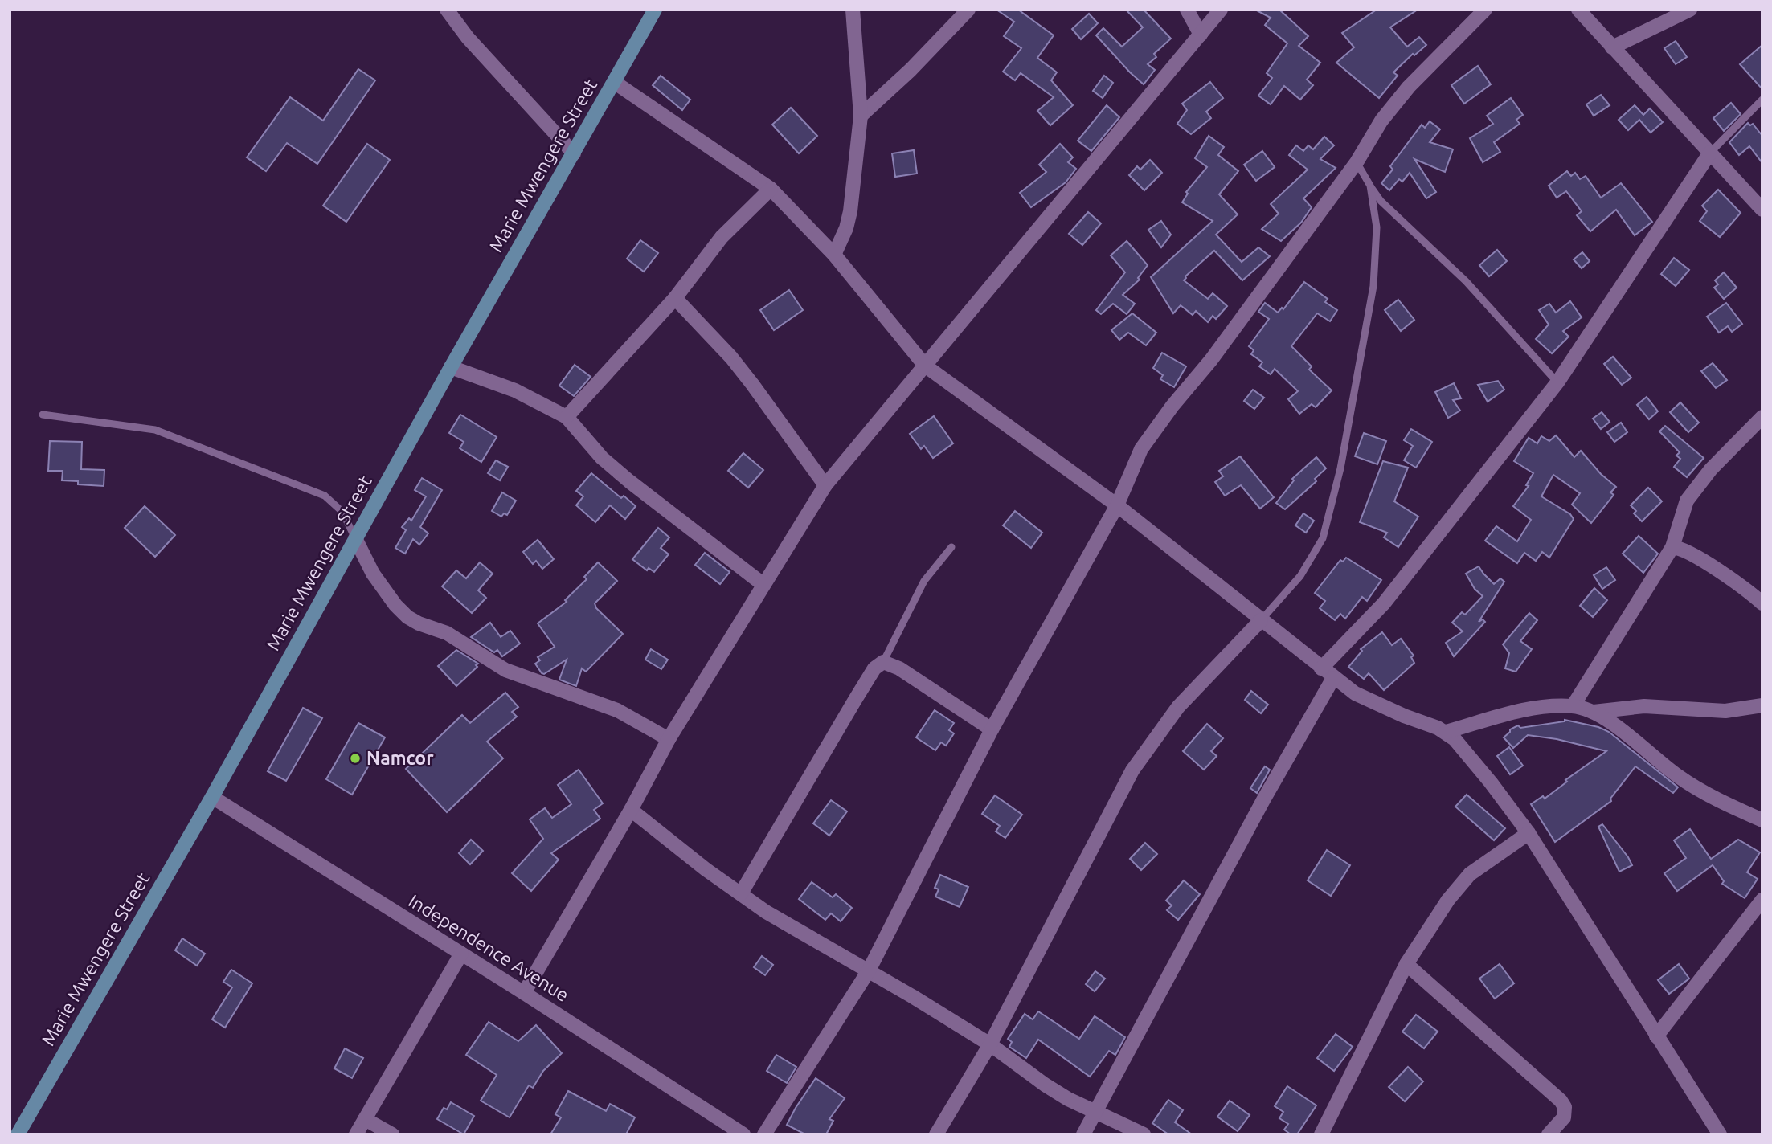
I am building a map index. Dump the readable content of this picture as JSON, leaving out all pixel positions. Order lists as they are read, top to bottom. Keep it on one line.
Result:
{"streets":{"main road":["Marie Mwengere Street"],"street":["Independence Avenue"]},"crossings":[["Marie Mwengere Street","Independence Avenue"]],"places":["Namcor"]}
